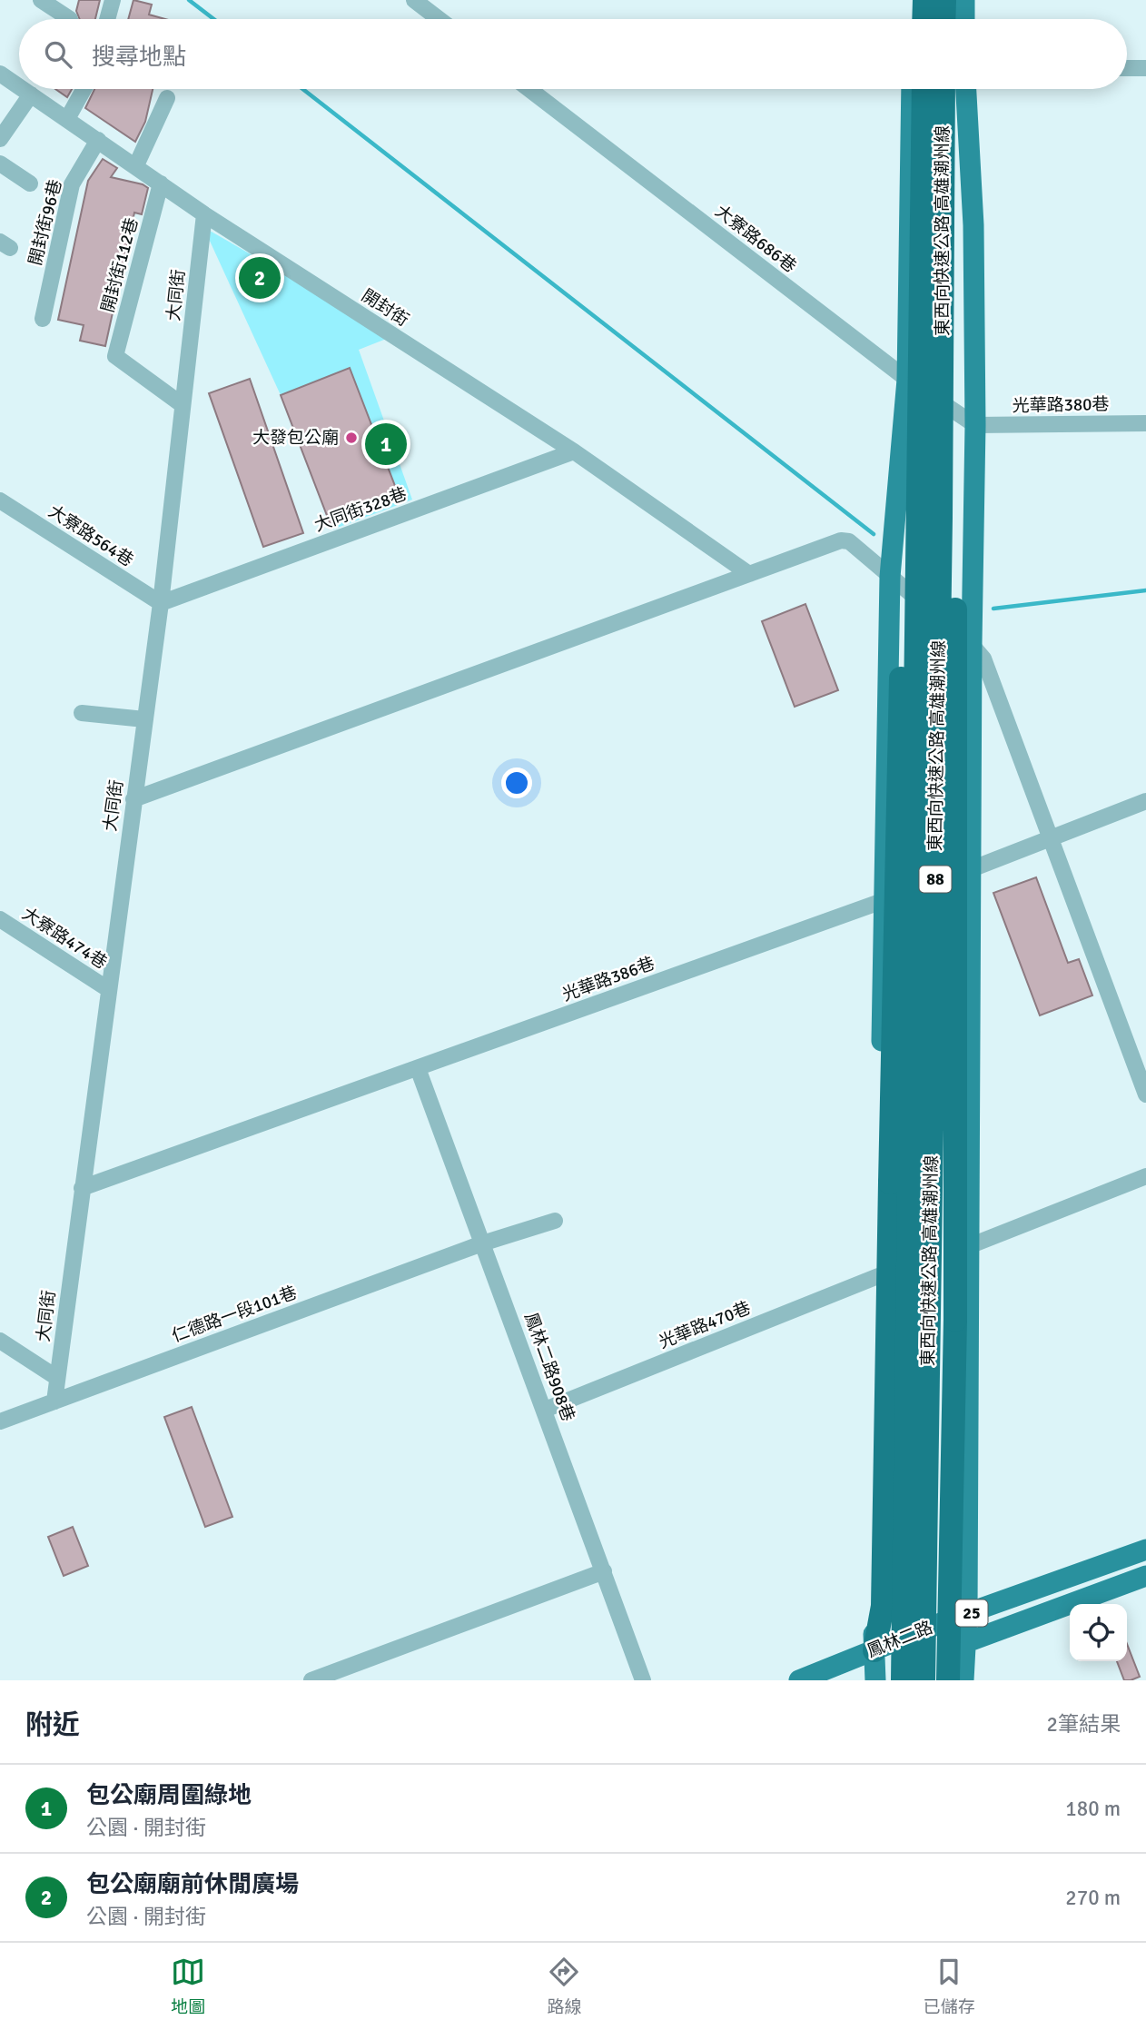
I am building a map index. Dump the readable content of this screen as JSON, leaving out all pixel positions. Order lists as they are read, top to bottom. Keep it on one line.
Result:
{"streets":{"highway":["東西向快速公路 高雄潮州線","88"],"main road":["25","鳳林二路"],"street":["開封街96巷","大寮路686巷","開封街112巷","大同街","開封街","光華路380巷","大同街328巷","大寮路564巷","大寮路474巷","光華路386巷","仁德路一段101巷","光華路470巷","鳳林二路908巷"]},"crossings":[["開封街96巷","開封街"],["東西向快速公路 高雄潮州線","大寮路686巷"],["大寮路686巷","光華路380巷"],["開封街112巷","大同街"],["開封街112巷","開封街"],["大同街","開封街"],["大同街","大同街328巷"],["大同街","大寮路564巷"],["大同街","大寮路474巷"],["大同街","光華路386巷"],["大同街","仁德路一段101巷"],["開封街","大同街328巷"],["大同街328巷","大寮路564巷"],["光華路386巷","鳳林二路908巷"],["仁德路一段101巷","鳳林二路908巷"],["光華路470巷","鳳林二路908巷"]],"places":["大發包公廟"],"page":{"search":"搜尋地點","pins":["2","1"],"heading":["附近","2筆結果"],"list":[{"mark":"1","name":"包公廟周圍綠地","note":"公園 · 開封街","value":"180 m"},{"mark":"2","name":"包公廟廟前休閒廣場","note":"公園 · 開封街","value":"270 m"}],"nav":["地圖","路線","已儲存"]}}
